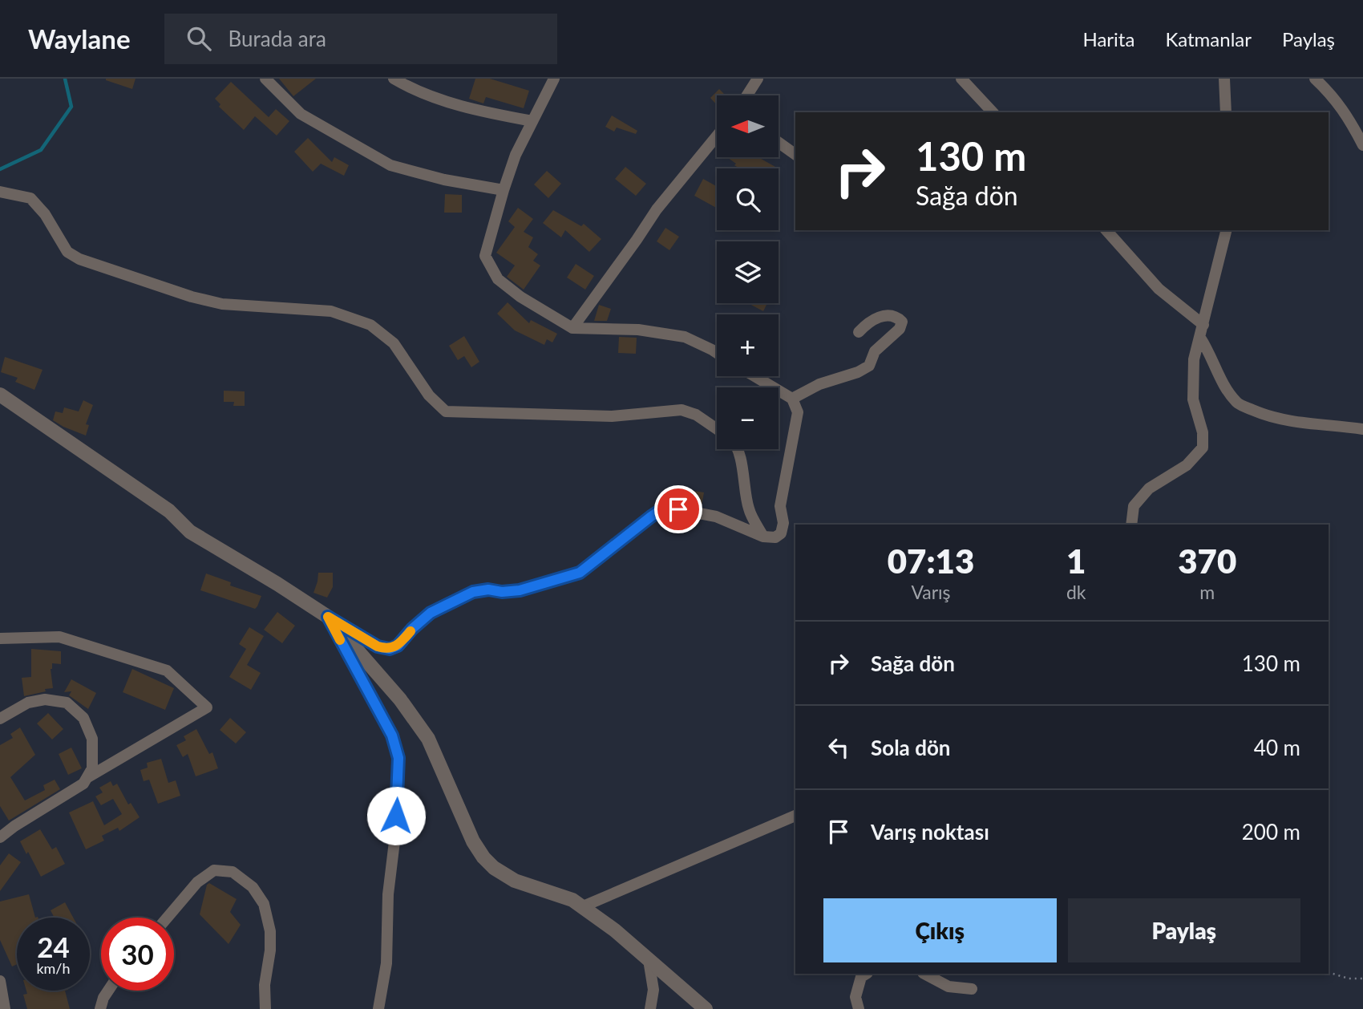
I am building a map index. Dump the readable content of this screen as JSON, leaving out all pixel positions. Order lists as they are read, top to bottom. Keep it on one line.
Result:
{"north":"left","page":{"header":"Waylane","search":"Burada ara","nav":["Harita","Katmanlar","Paylaş"],"map_buttons":["+","−"],"turn":["130 m","Sağa dön"],"eta":["07:13","Varış","1","dk","370","m"],"list":[{"name":"Sağa dön","value":"130 m"},{"name":"Sola dön","value":"40 m"},{"name":"Varış noktası","value":"200 m"}],"buttons":["Çıkış","Paylaş"],"speed":"24 km/h","limit":"30"}}
